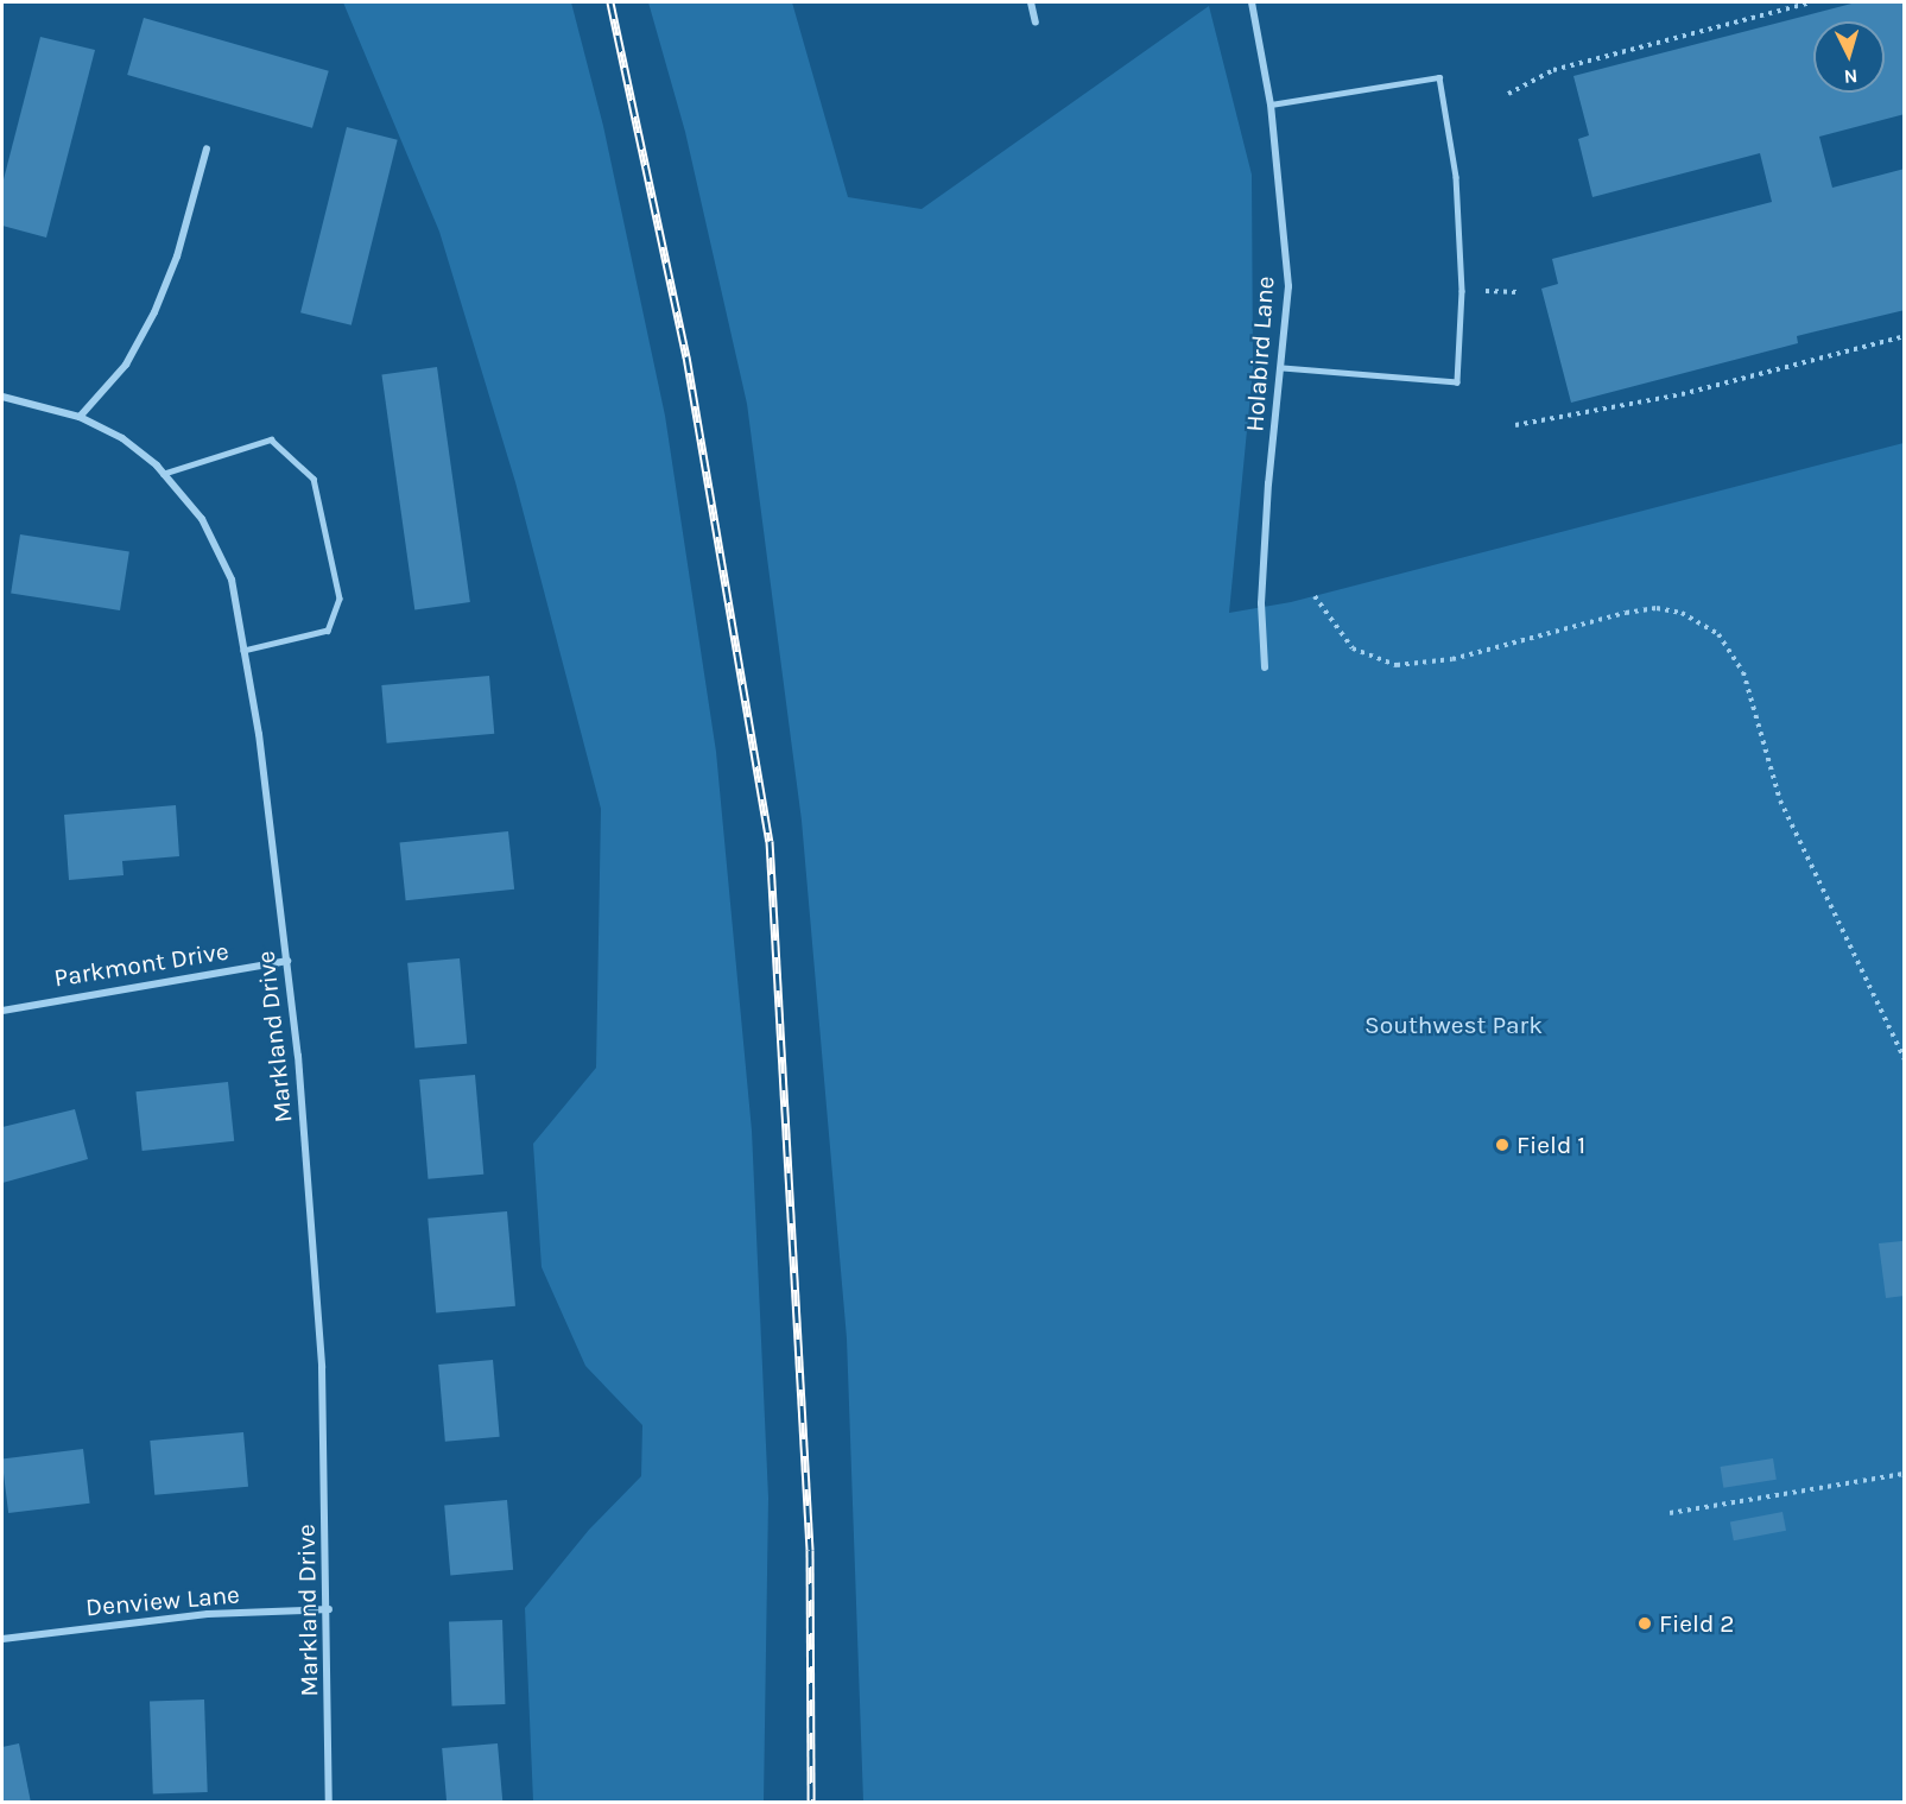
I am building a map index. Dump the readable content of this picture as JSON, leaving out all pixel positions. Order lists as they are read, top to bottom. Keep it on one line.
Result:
{"streets":{"street":["Holabird Lane","Parkmont Drive","Markland Drive","Denview Lane"]},"crossings":[["Parkmont Drive","Markland Drive"],["Markland Drive","Denview Lane"]],"parks":["Southwest Park"],"places":["Field 1","Field 2"],"north":"bottom"}
